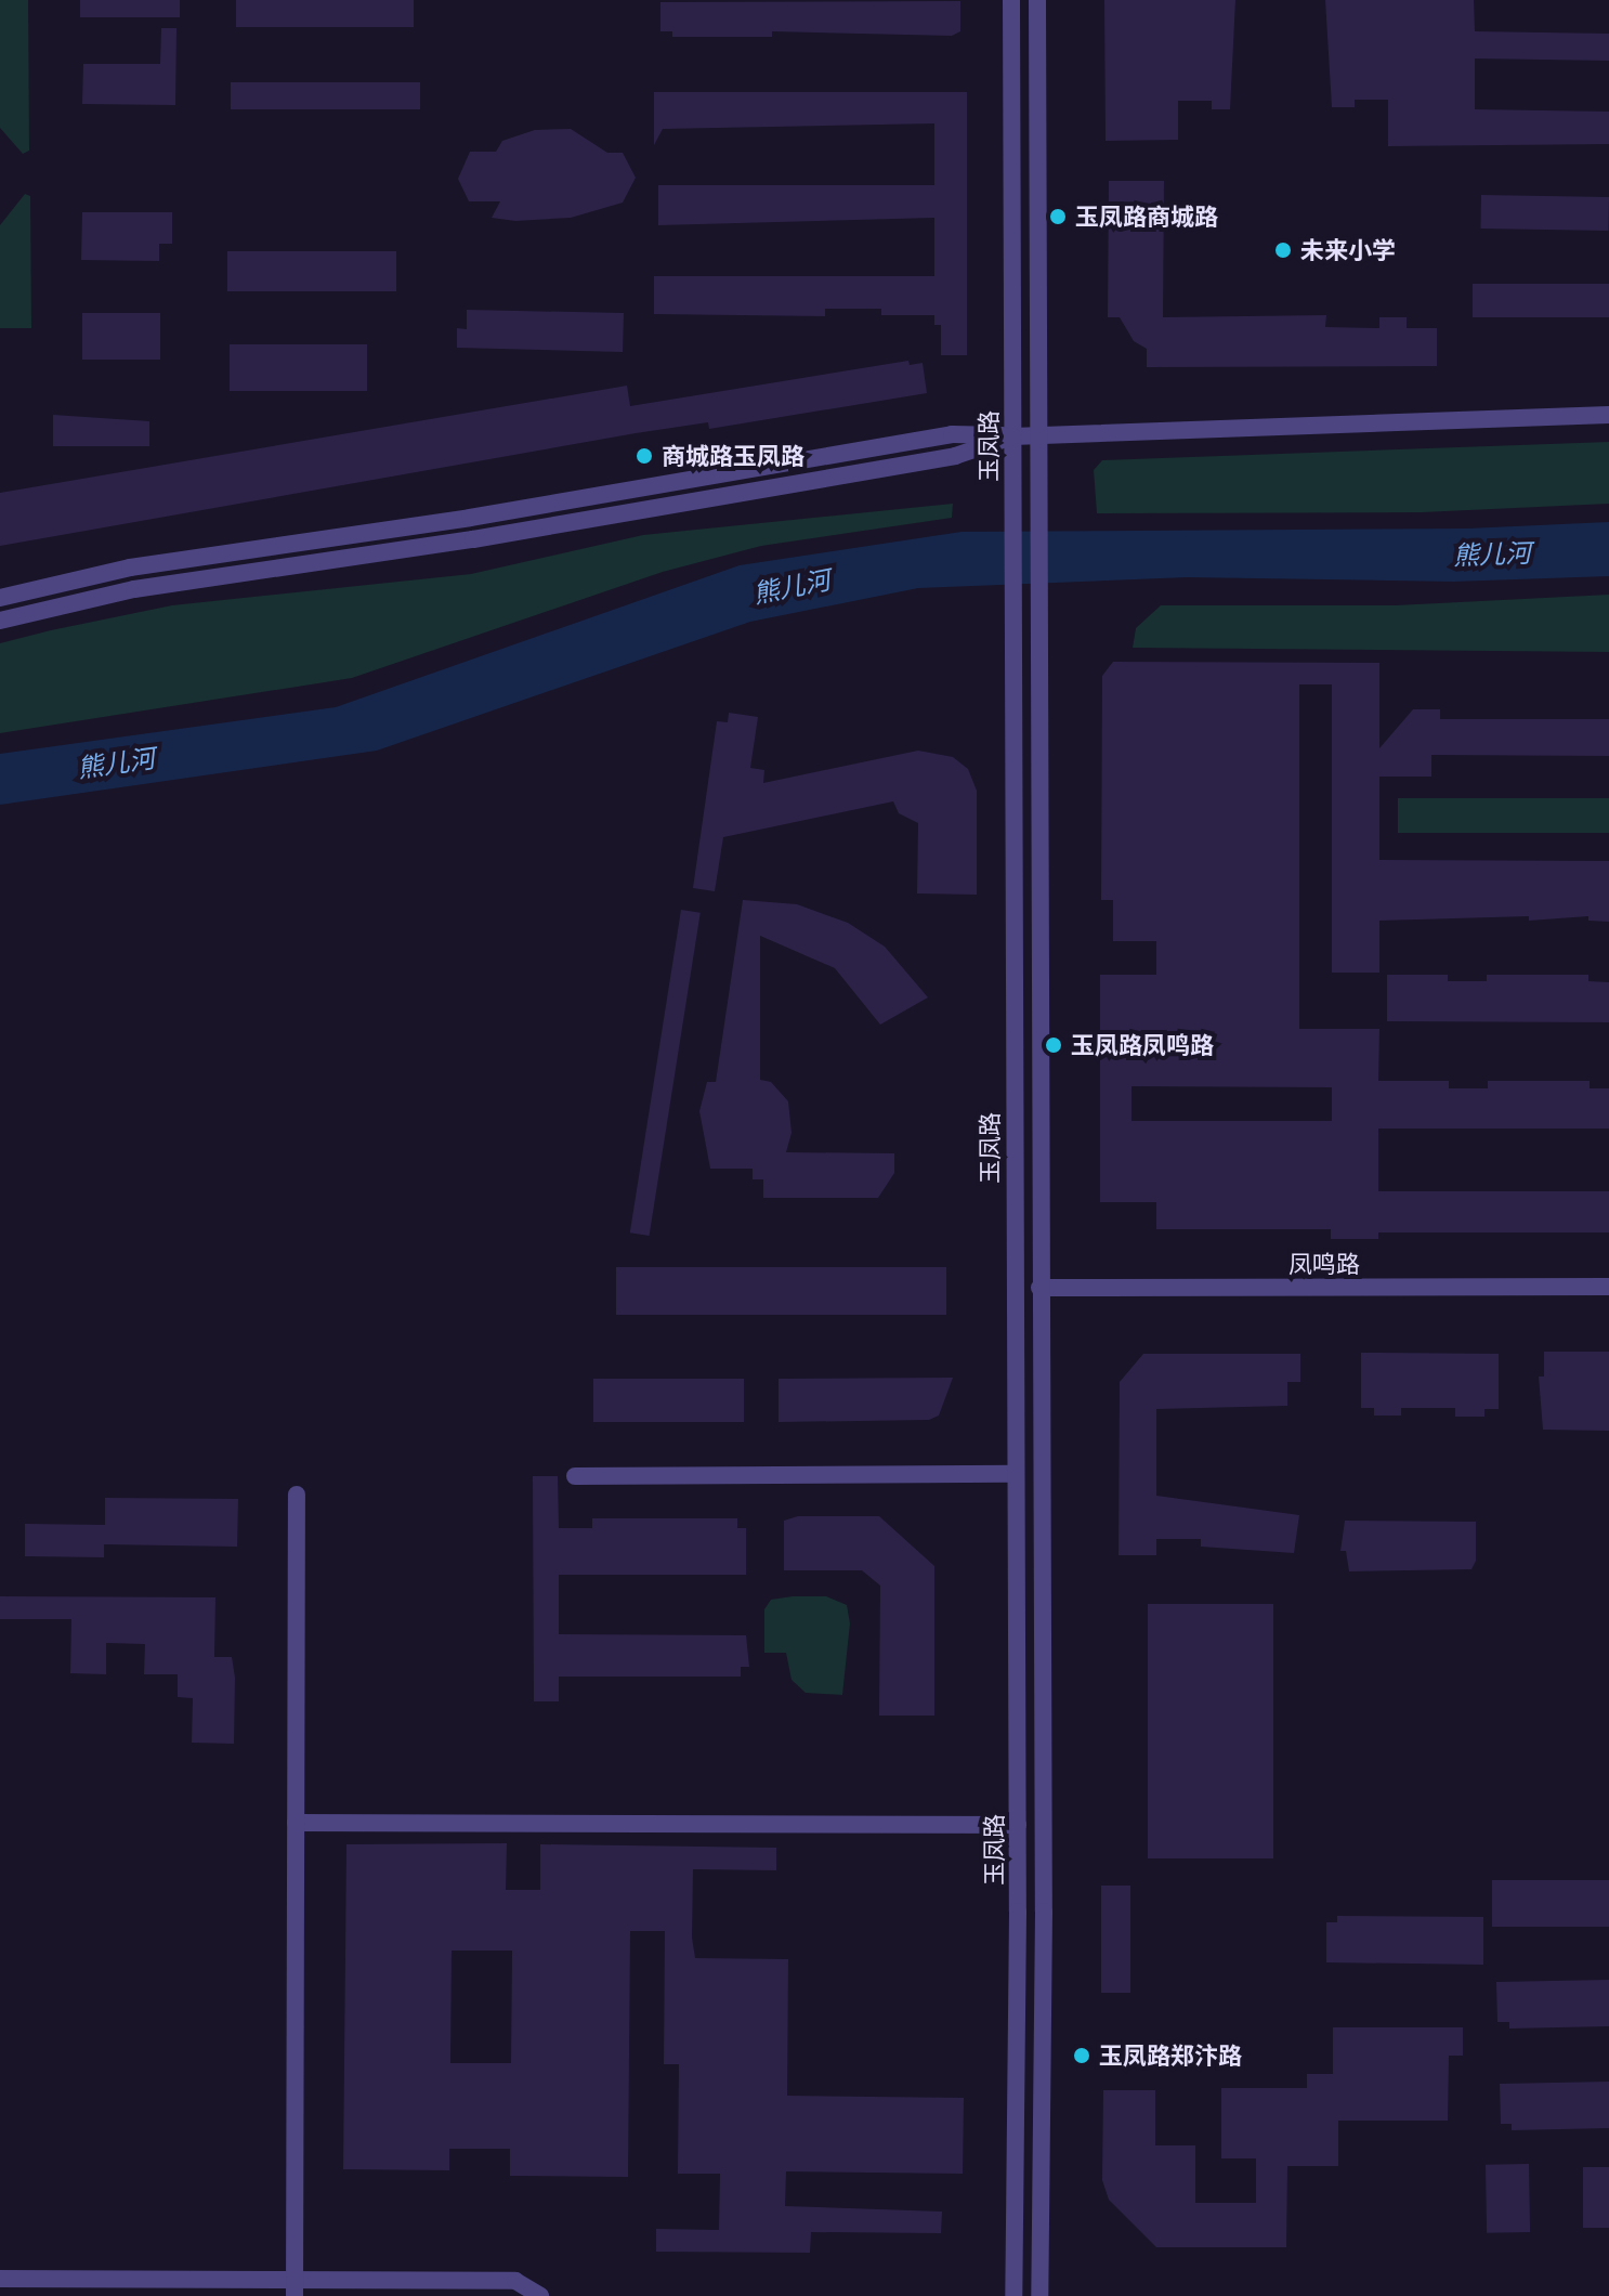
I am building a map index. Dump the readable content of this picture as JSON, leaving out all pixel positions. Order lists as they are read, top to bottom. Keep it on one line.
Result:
{"streets":{"street":["玉凤路","凤鸣路"]},"crossings":[["玉凤路","凤鸣路"]],"water":["熊儿河"],"places":["玉凤路商城路","未来小学","商城路玉凤路","玉凤路凤鸣路","玉凤路郑汴路"]}
